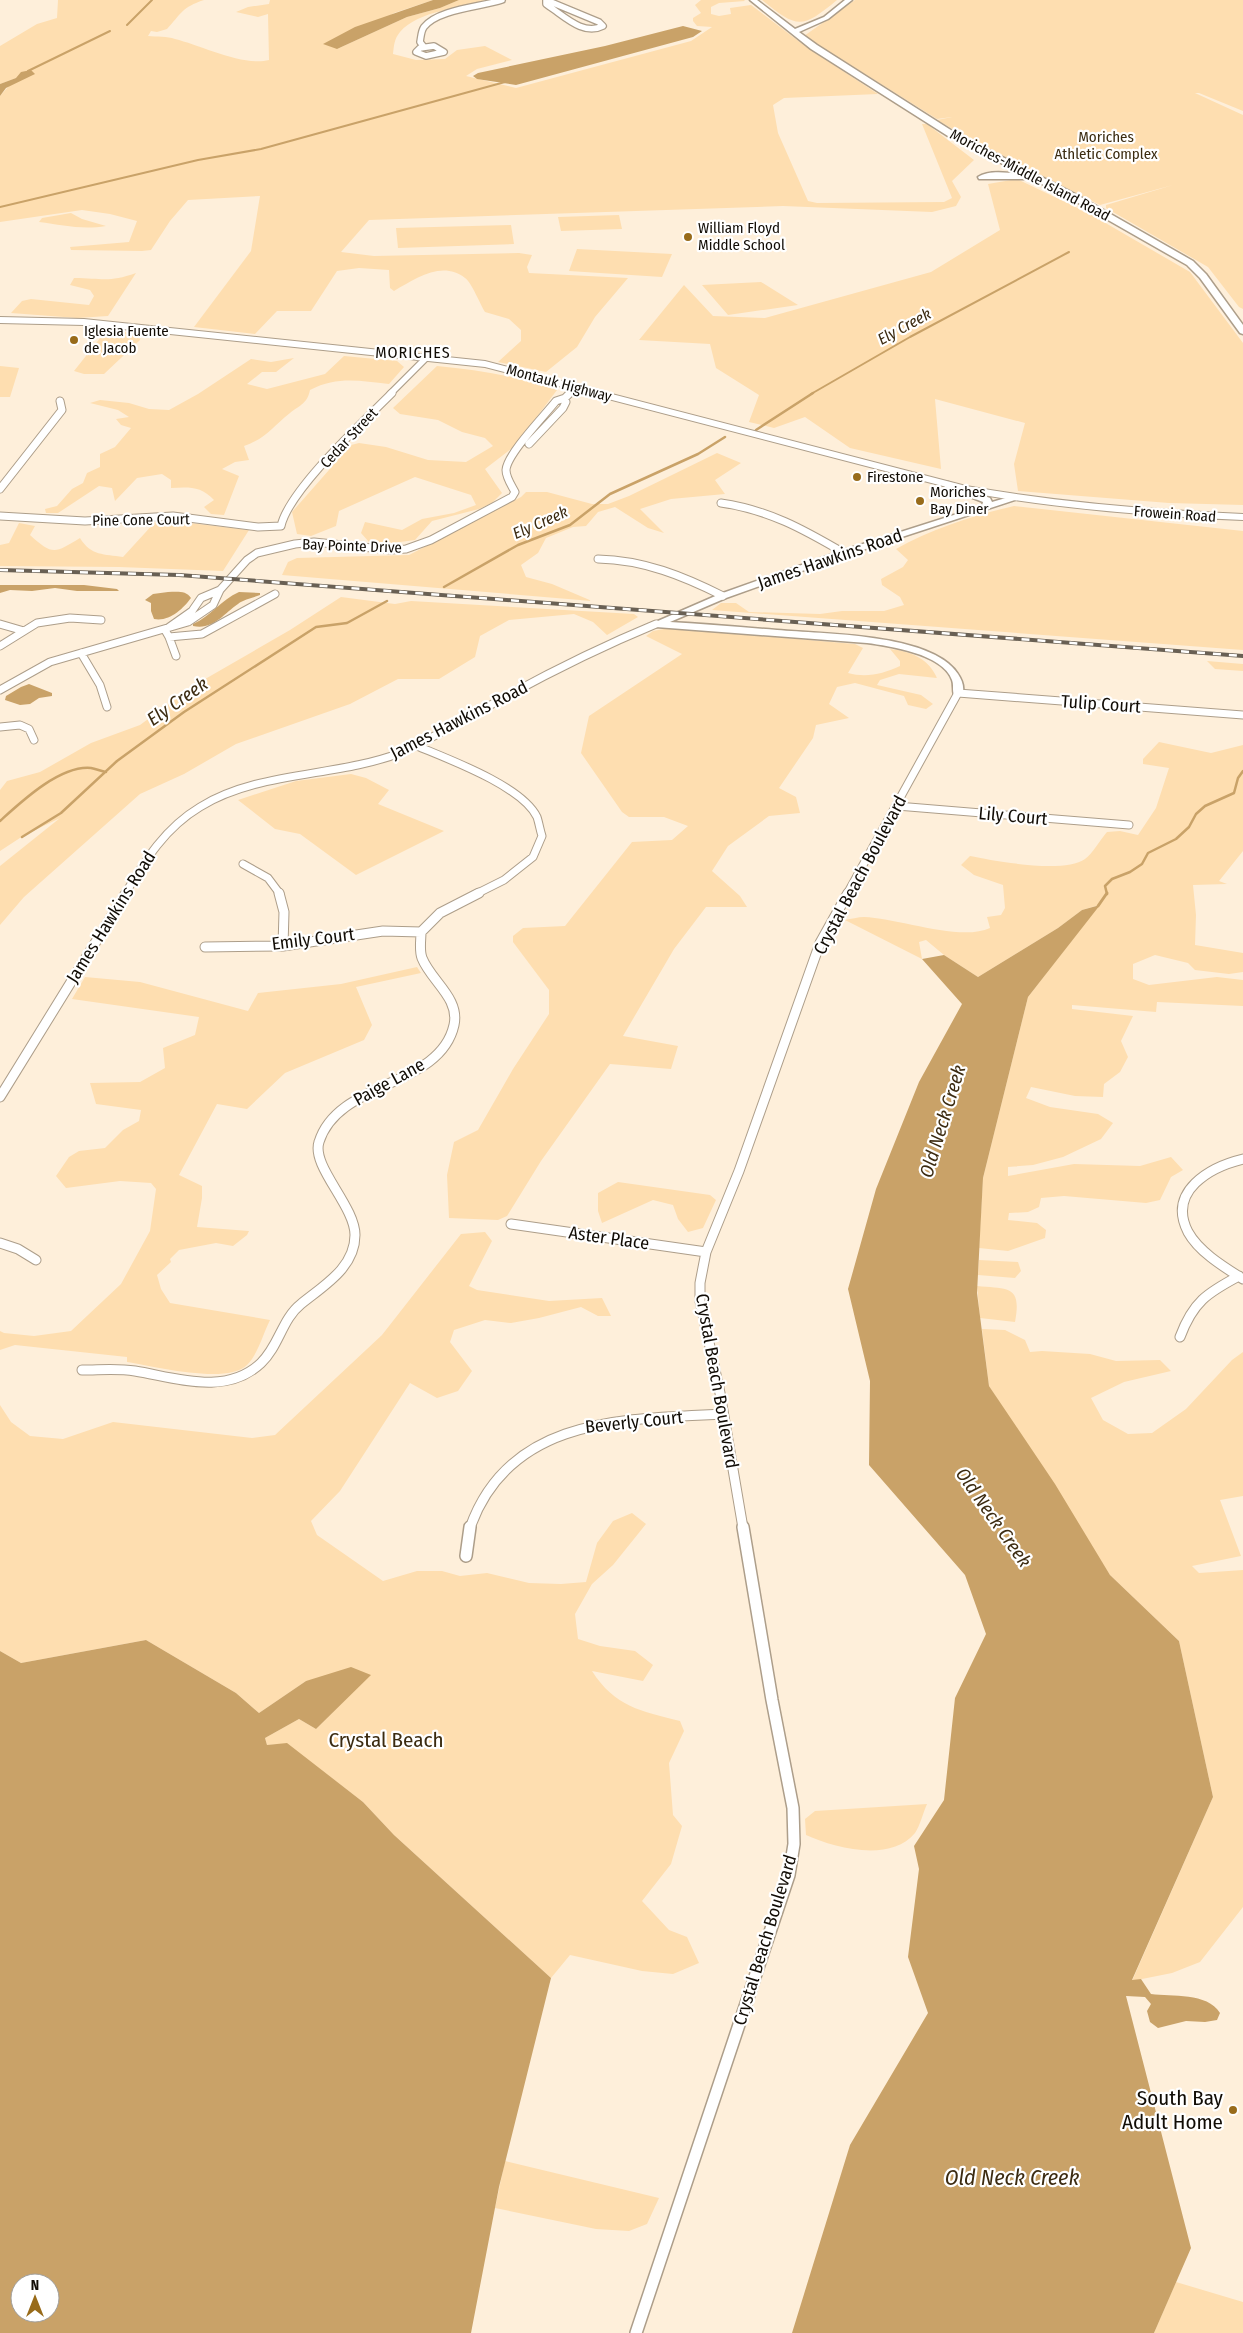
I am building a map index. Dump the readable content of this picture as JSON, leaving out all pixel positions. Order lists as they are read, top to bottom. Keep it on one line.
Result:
{"streets":{"main road":["Moriches-Middle Island Road","Montauk Highway","Frowein Road","James Hawkins Road"],"street":["Cedar Street","Pine Cone Court","Bay Pointe Drive","Tulip Court","Lily Court","Crystal Beach Boulevard","Emily Court","Paige Lane","Aster Place","Beverly Court"]},"crossings":[["Montauk Highway","Cedar Street"],["Montauk Highway","Frowein Road"],["Montauk Highway","Bay Pointe Drive"],["Montauk Highway","James Hawkins Road"],["Cedar Street","Pine Cone Court"],["Tulip Court","Crystal Beach Boulevard"],["Lily Court","Crystal Beach Boulevard"],["Crystal Beach Boulevard","Aster Place"],["Crystal Beach Boulevard","Beverly Court"],["Emily Court","Paige Lane"]],"districts":["MORICHES"],"water":["Ely Creek","Old Neck Creek"],"parks":["Moriches Athletic Complex","Crystal Beach"],"places":["William Floyd Middle School","Iglesia Fuente de Jacob","Firestone","Moriches Bay Diner","South Bay Adult Home"],"north":"top"}
